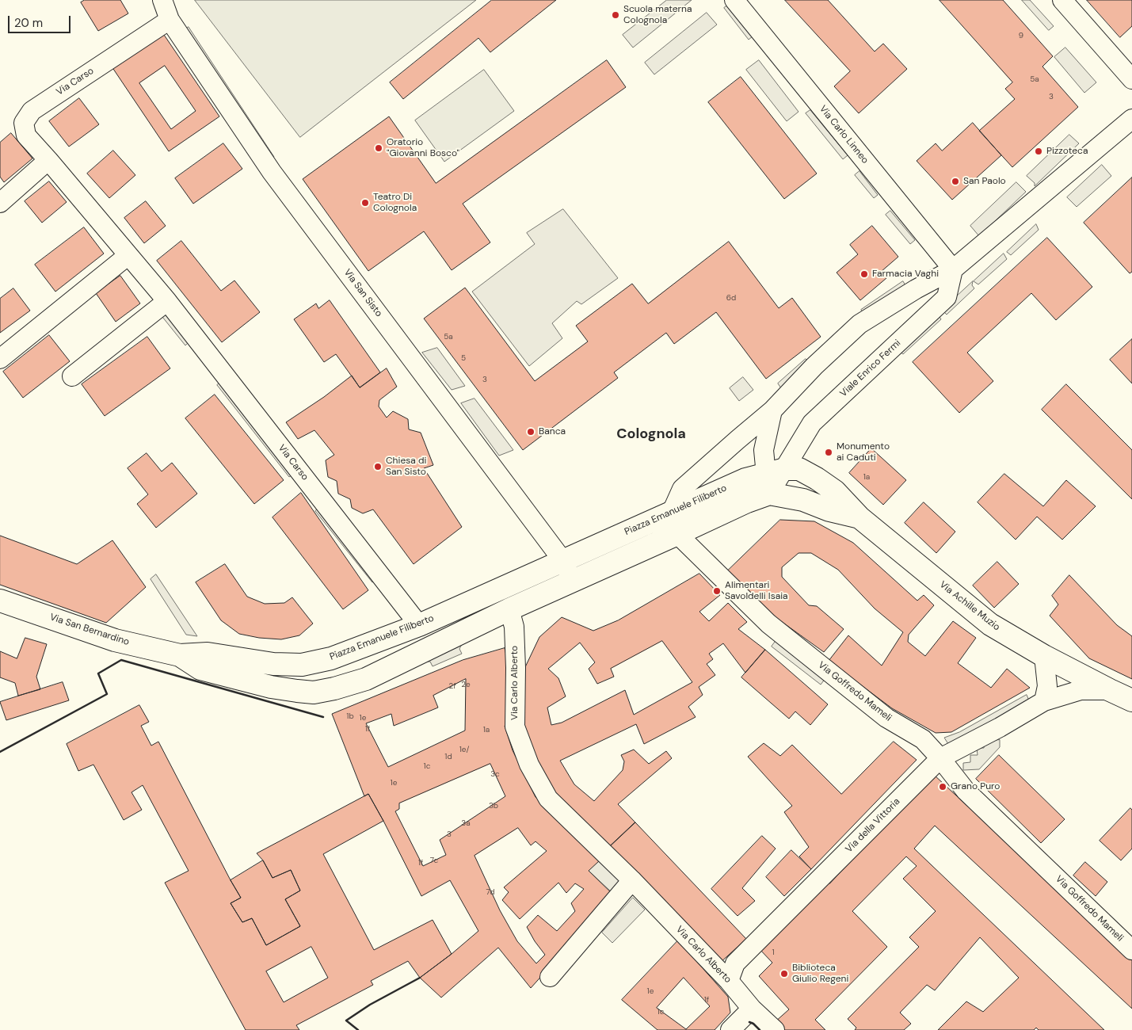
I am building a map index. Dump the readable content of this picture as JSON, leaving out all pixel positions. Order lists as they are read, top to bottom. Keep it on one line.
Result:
{"streets":{"main road":["Piazza Emanuele Filiberto","Via Achille Muzio","Via San Bernardino"],"street":["Via Carso","Via Carlo Linneo","Via San Sisto","Viale Enrico Fermi","Via Carlo Alberto","Via Goffredo Mameli","Via della Vittoria"]},"crossings":[["Via Carso","Via San Sisto"],["Via Carso","Piazza Emanuele Filiberto"],["Via Carlo Linneo","Viale Enrico Fermi"],["Via San Sisto","Piazza Emanuele Filiberto"],["Viale Enrico Fermi","Piazza Emanuele Filiberto"],["Viale Enrico Fermi","Via Achille Muzio"],["Piazza Emanuele Filiberto","Via Achille Muzio"],["Piazza Emanuele Filiberto","Via San Bernardino"],["Via Achille Muzio","Via della Vittoria"],["Via Carlo Alberto","Via della Vittoria"],["Via Goffredo Mameli","Via della Vittoria"]],"districts":["Colognola"],"places":["Scuola materna Colognola","Oratorio \"Giovanni Bosco\"","Pizzoteca","San Paolo","Teatro Di Colognola","Farmacia Vaghi","Banca","Monumento ai Caduti","Chiesa di San Sisto","Alimentari Savoldelli Isaia","Grano Puro","Biblioteca Giulio Regeni"],"house_numbers":["9","5a","3","6d","5a","5","3","1a","2e","2f","1b","1e","1f","1a","1e/","1d","1c","3c","1e","3b","3a","3","7c","1f","7d","1","1e","1f","1c"],"scale_bar":"20 m"}
